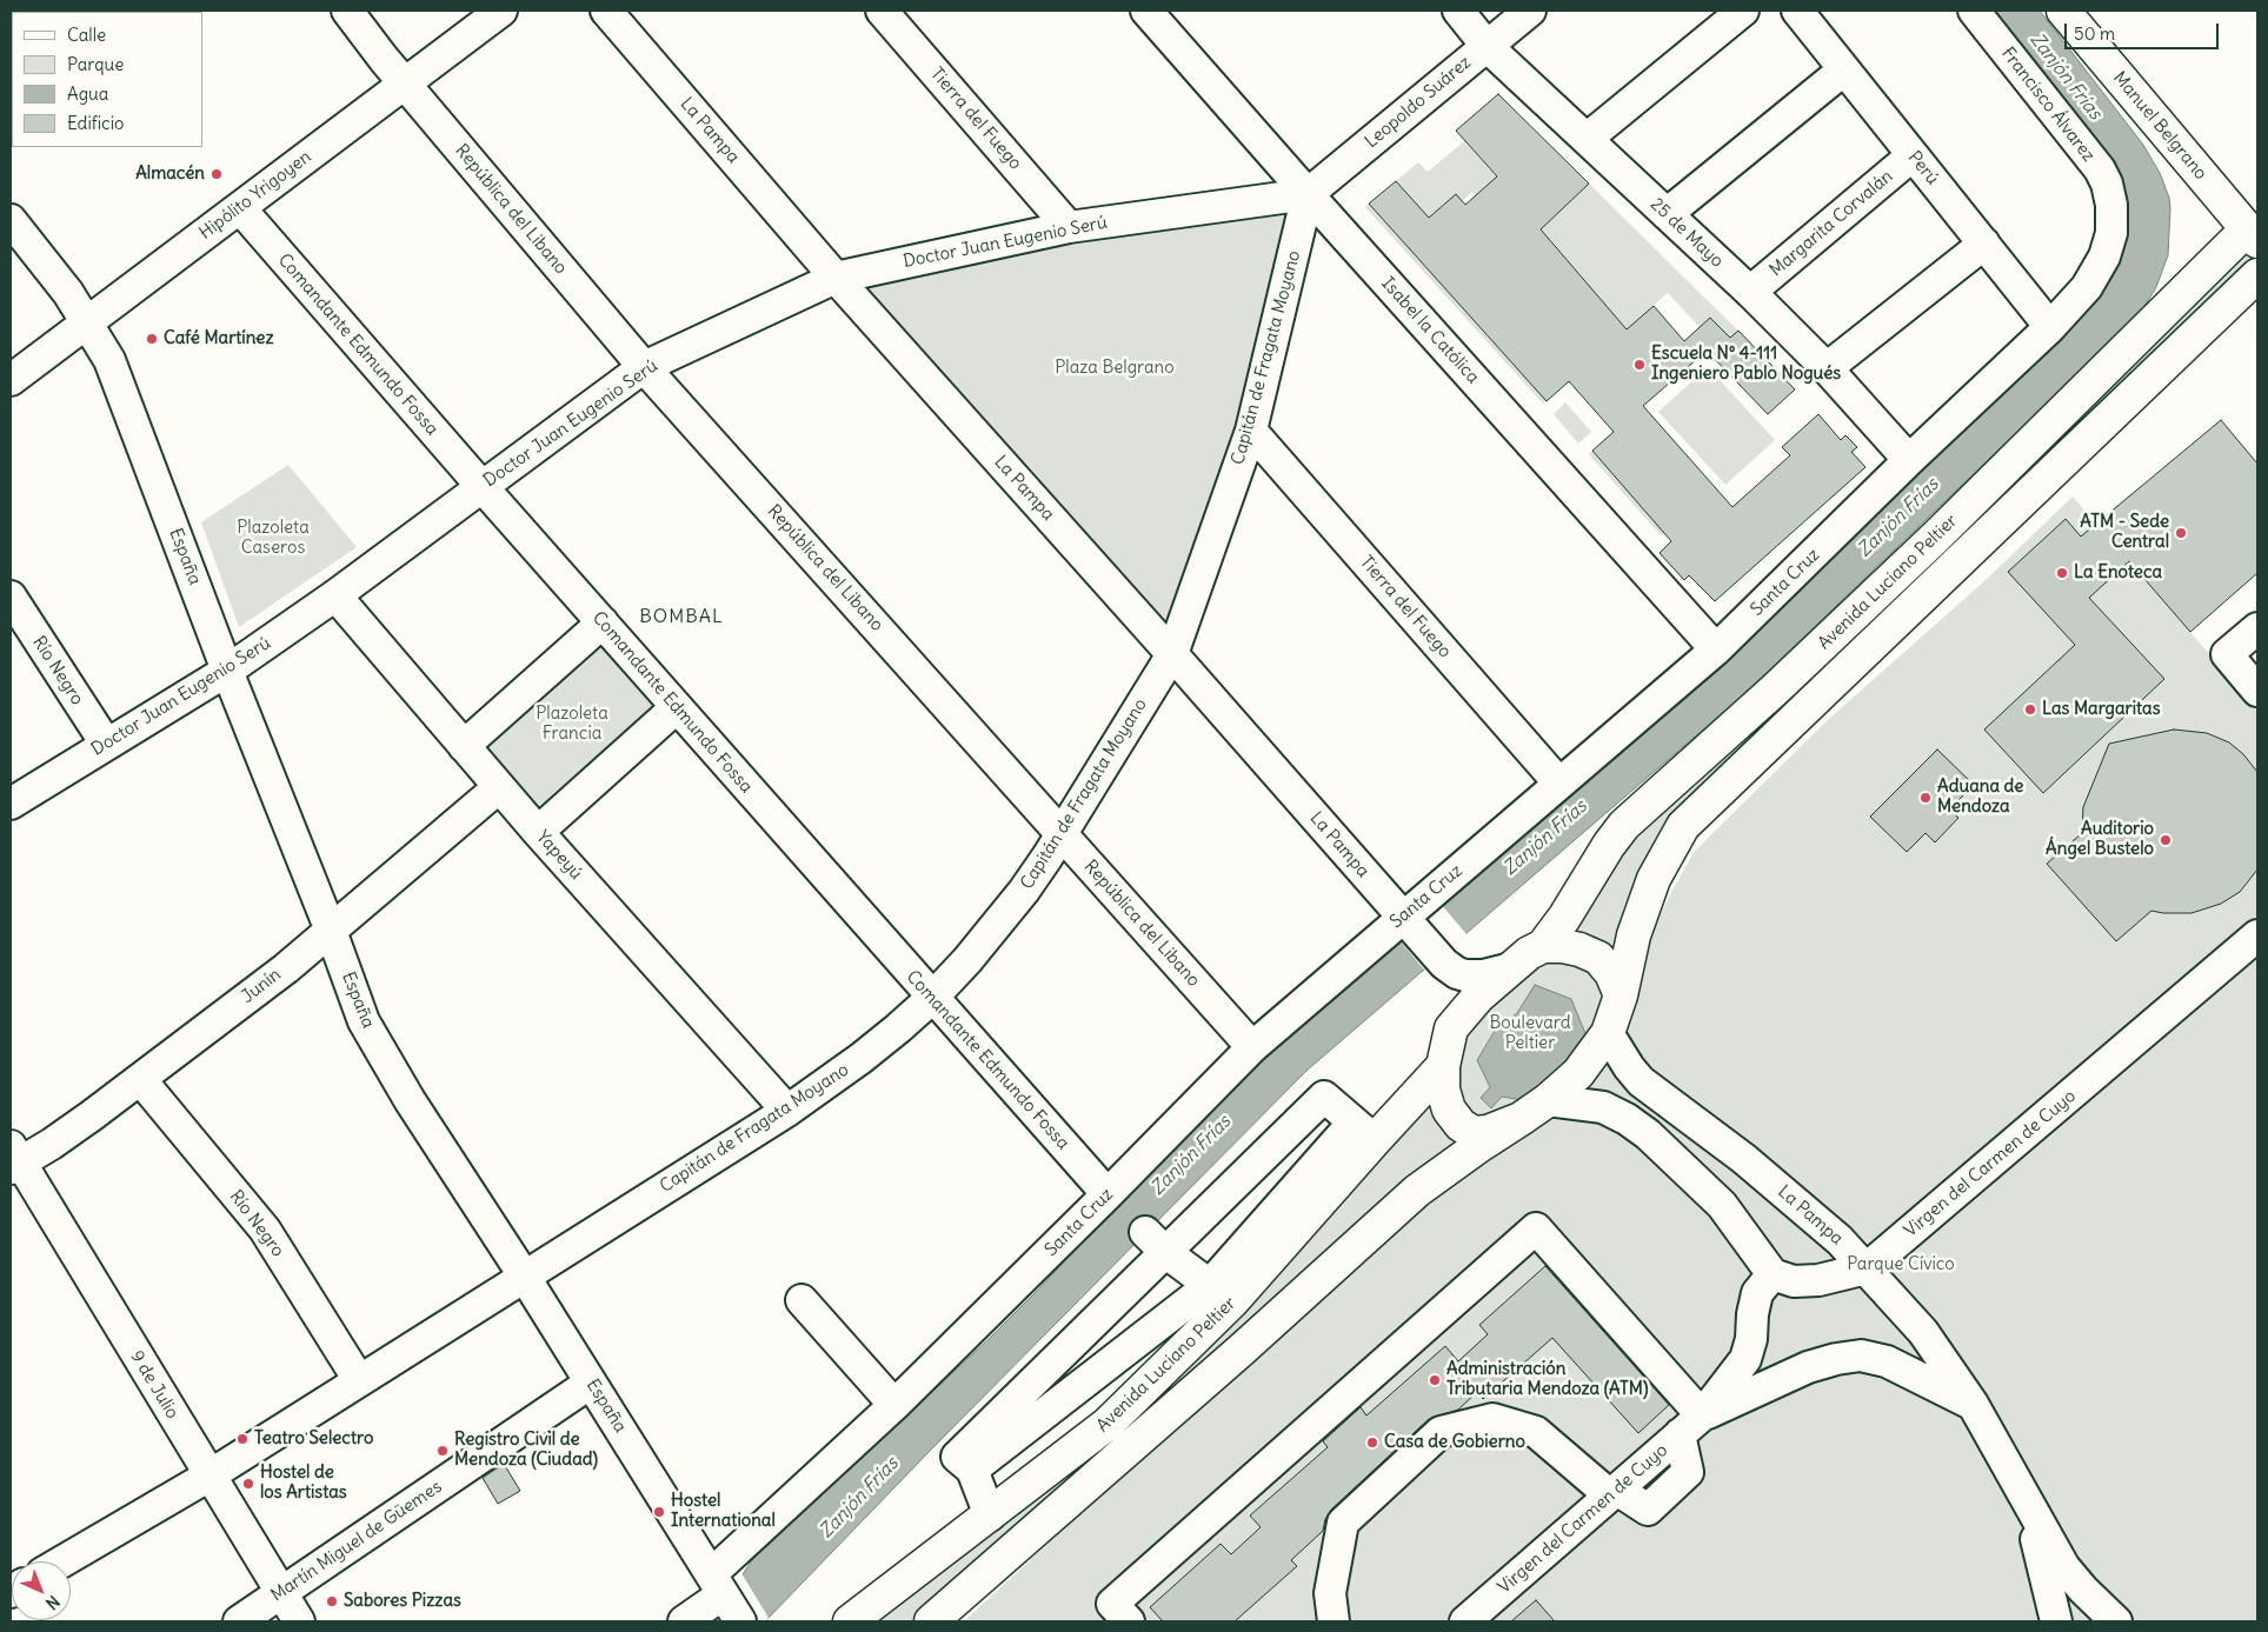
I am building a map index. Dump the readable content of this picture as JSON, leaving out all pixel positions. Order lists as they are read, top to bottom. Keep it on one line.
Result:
{"streets":{"main road":["Manuel Belgrano","Avenida Luciano Peltier"],"street":["Leopoldo Suárez","Francisco Álvarez","Tierra del Fuego","La Pampa","Perú","Hipólito Yrigoyen","República del Libano","Margarita Corvalán","25 de Mayo","Doctor Juan Eugenio Serú","Isabel la Católica","Comandante Edmundo Fossa","Capitán de Fragata Moyano","España","Santa Cruz","Río Negro","Yapeyú","Junín","Virgen del Carmen de Cuyo","9 de Julio","Martín Miguel de Güemes"]},"crossings":[["Leopoldo Suárez","25 de Mayo"],["Leopoldo Suárez","Doctor Juan Eugenio Serú"],["Leopoldo Suárez","Isabel la Católica"],["Leopoldo Suárez","Capitán de Fragata Moyano"],["Francisco Álvarez","Santa Cruz"],["Tierra del Fuego","Doctor Juan Eugenio Serú"],["Tierra del Fuego","Capitán de Fragata Moyano"],["Tierra del Fuego","Santa Cruz"],["Manuel Belgrano","Avenida Luciano Peltier"],["La Pampa","Doctor Juan Eugenio Serú"],["La Pampa","Capitán de Fragata Moyano"],["La Pampa","Santa Cruz"],["La Pampa","Avenida Luciano Peltier"],["La Pampa","Virgen del Carmen de Cuyo"],["Perú","Margarita Corvalán"],["Perú","Santa Cruz"],["Hipólito Yrigoyen","República del Libano"],["Hipólito Yrigoyen","Comandante Edmundo Fossa"],["Hipólito Yrigoyen","España"],["República del Libano","Doctor Juan Eugenio Serú"],["República del Libano","Capitán de Fragata Moyano"],["República del Libano","Santa Cruz"],["Margarita Corvalán","25 de Mayo"],["25 de Mayo","Santa Cruz"],["Doctor Juan Eugenio Serú","Isabel la Católica"],["Doctor Juan Eugenio Serú","Comandante Edmundo Fossa"],["Doctor Juan Eugenio Serú","Capitán de Fragata Moyano"],["Doctor Juan Eugenio Serú","España"],["Doctor Juan Eugenio Serú","Río Negro"],["Doctor Juan Eugenio Serú","Yapeyú"],["Isabel la Católica","Capitán de Fragata Moyano"],["Isabel la Católica","Santa Cruz"],["Comandante Edmundo Fossa","Capitán de Fragata Moyano"],["Comandante Edmundo Fossa","Santa Cruz"],["Capitán de Fragata Moyano","España"],["Capitán de Fragata Moyano","Río Negro"],["Capitán de Fragata Moyano","Yapeyú"],["Capitán de Fragata Moyano","9 de Julio"],["España","Santa Cruz"],["España","Junín"],["España","Martín Miguel de Güemes"],["Río Negro","Junín"],["Yapeyú","Junín"],["Junín","9 de Julio"],["9 de Julio","Martín Miguel de Güemes"]],"districts":["BOMBAL"],"water":["Zanjón Frías"],"parks":["Plaza Belgrano","Plazoleta Caseros","Plazoleta Francia","Boulevard Peltier","Parque Cívico"],"places":["Almacén","Café Martínez","Escuela Nº 4-111 Ingeniero Pablo Nogués","ATM - Sede Central","La Enoteca","Las Margaritas","Aduana de Mendoza","Auditorio Ángel Bustelo","Administración Tributaria Mendoza (ATM)","Teatro Selectro","Casa de Gobierno","Registro Civil de Mendoza (Ciudad)","Hostel de los Artistas","Hostel International","Sabores Pizzas"],"legend":["Calle","Parque","Agua","Edificio"],"scale_bar":"50 m","north":"bottom right"}
